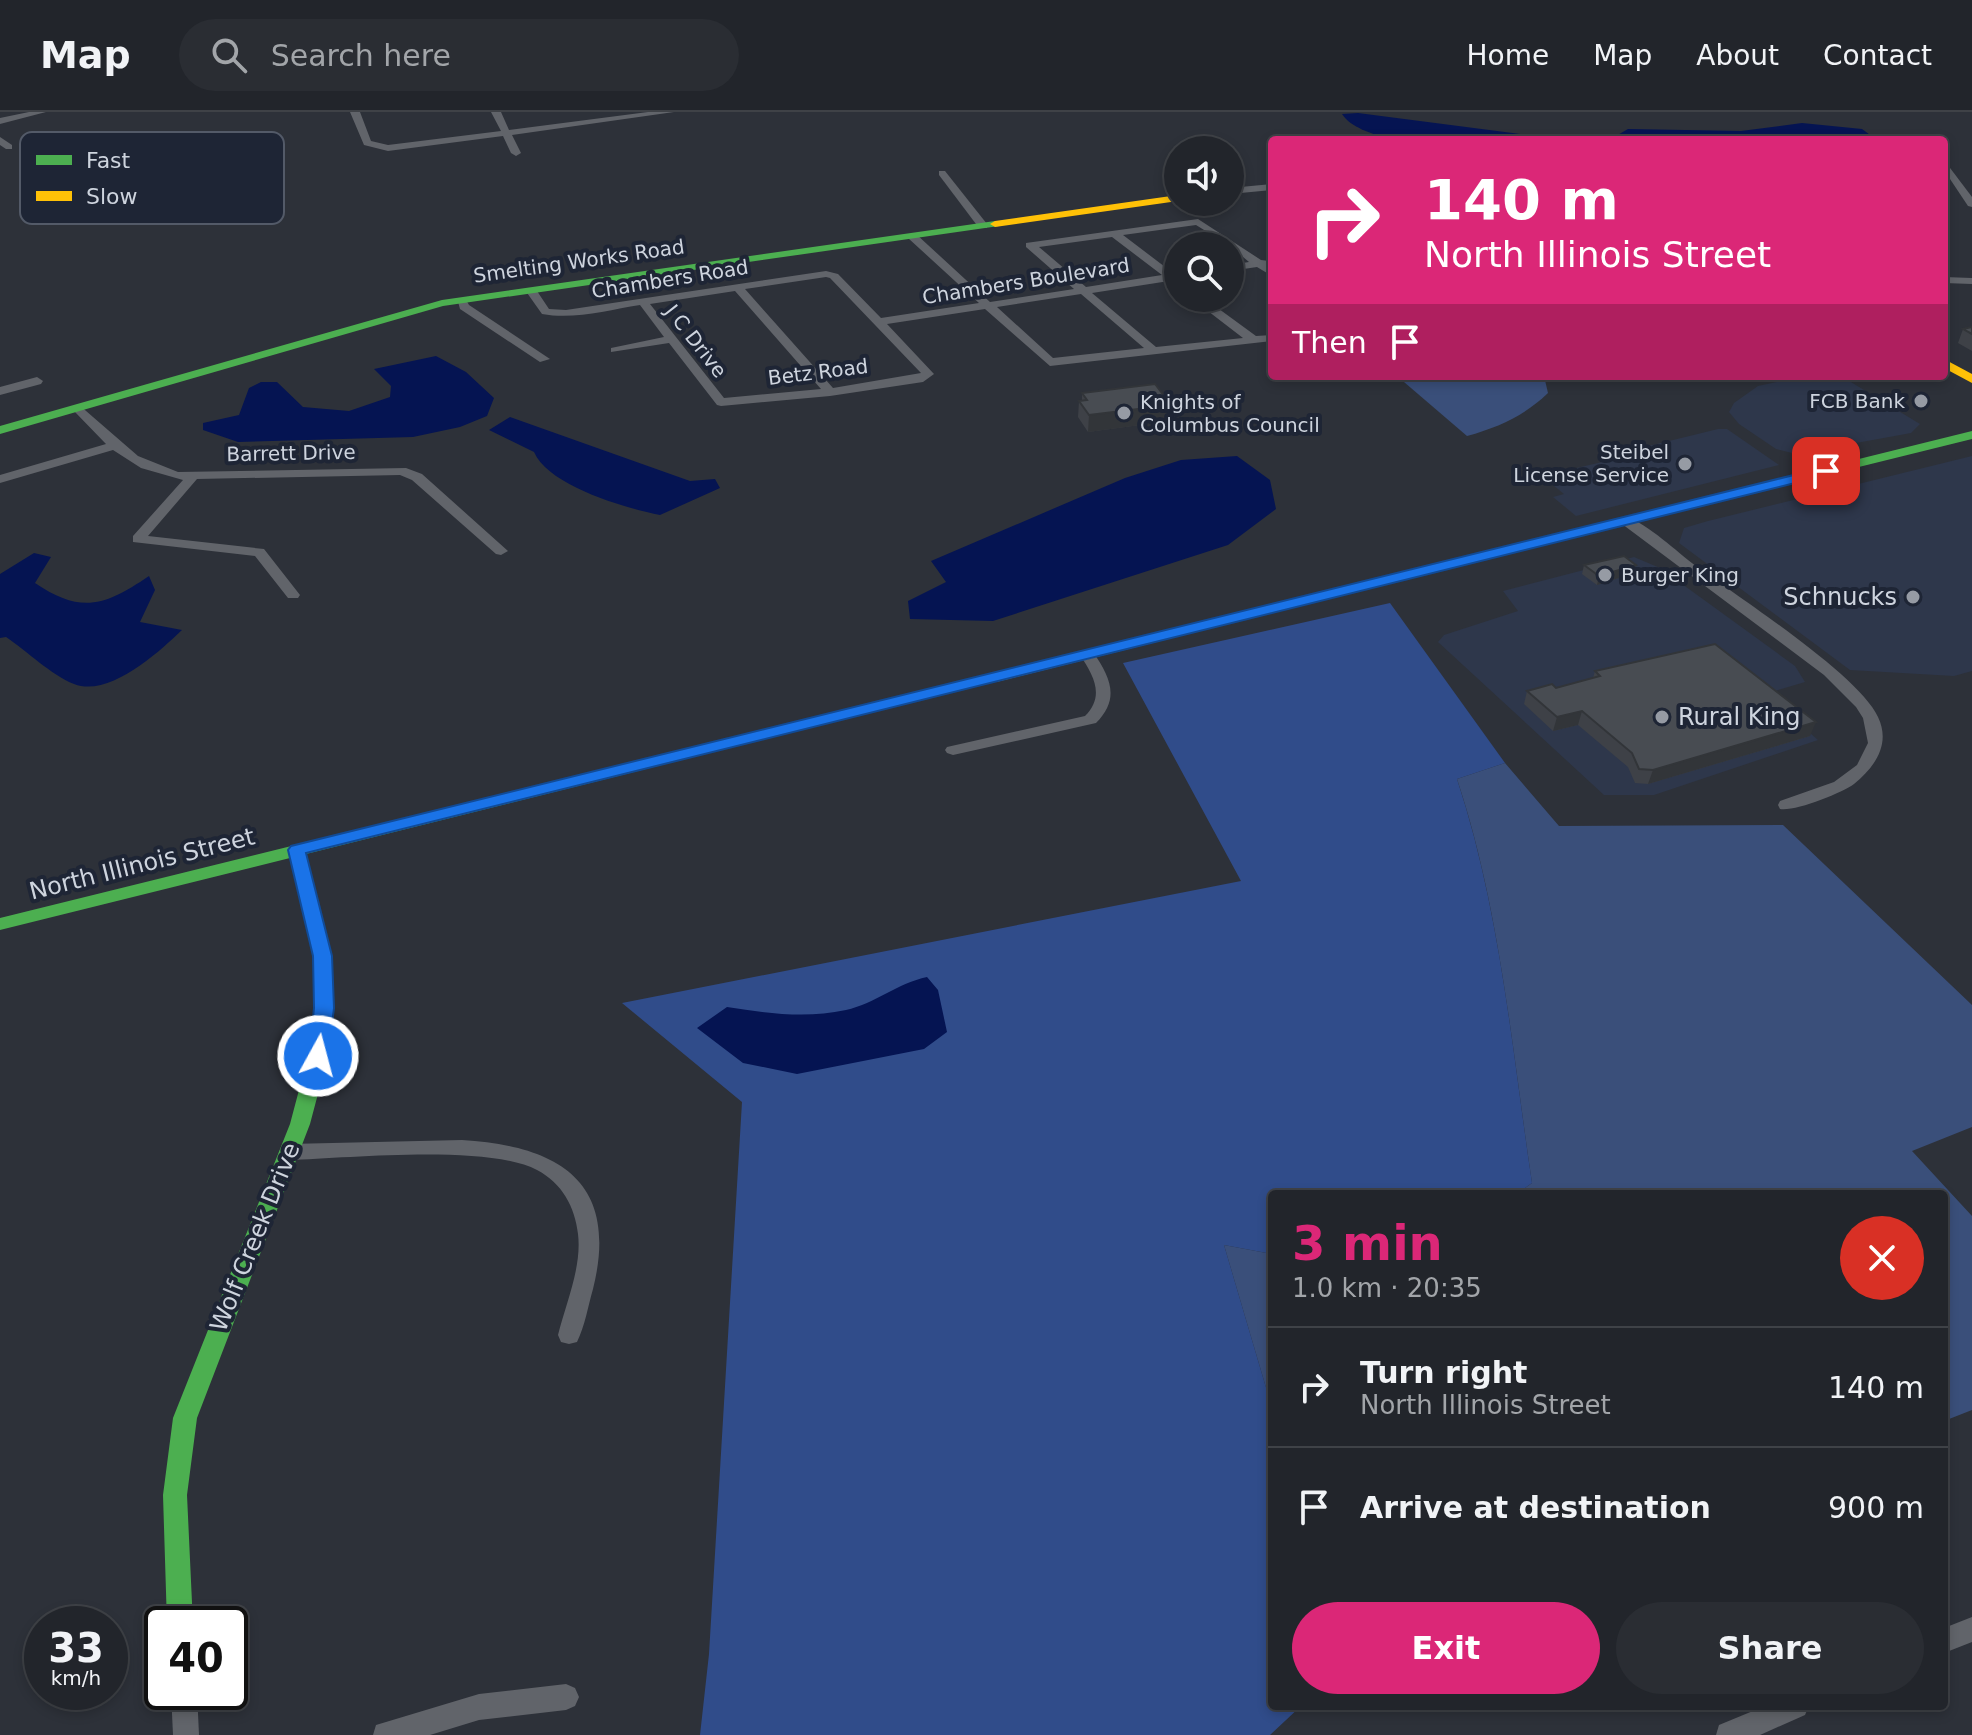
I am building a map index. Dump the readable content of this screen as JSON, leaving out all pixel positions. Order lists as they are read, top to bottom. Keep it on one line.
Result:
{"streets":{"street":["Smelting Works Road","Chambers Road","Chambers Boulevard","J C Drive","Betz Road","Barrett Drive","North Illinois Street","Wolf Creek Drive"]},"crossings":[["Smelting Works Road","Chambers Road"],["Smelting Works Road","Barrett Drive"],["Chambers Road","Chambers Boulevard"],["Chambers Road","J C Drive"],["Chambers Road","Betz Road"],["Chambers Boulevard","Betz Road"],["J C Drive","Betz Road"],["North Illinois Street","Wolf Creek Drive"]],"places":["FCB Bank","Knights of Columbus Council","Steibel License Service","Burger King","Schnucks","Rural King"],"legend":["Fast","Slow"],"page":{"header":"Map","search":"Search here","nav":["Home","Map","About","Contact"],"turn":["140 m","North Illinois Street"],"then":"Then","heading":["3 min","1.0 km · 20:35"],"list":[{"name":"Turn right","note":"North Illinois Street","value":"140 m"},{"name":"Arrive at destination","value":"900 m"}],"buttons":["Exit","Share"],"speed":"33 km/h","limit":"40"}}
